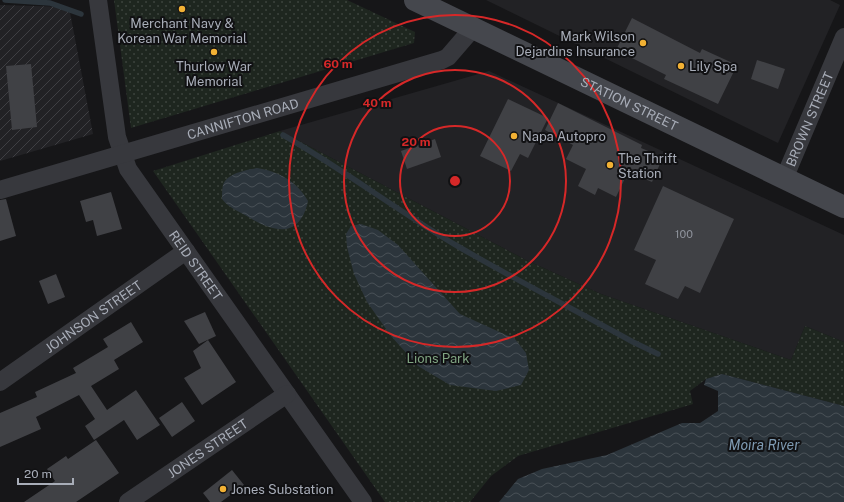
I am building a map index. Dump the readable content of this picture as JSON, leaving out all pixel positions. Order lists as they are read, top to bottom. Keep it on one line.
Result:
{"streets":{"main road":["STATION STREET"],"street":["CANNIFTON ROAD","BROWN STREET","REID STREET","JOHNSON STREET","JONES STREET"]},"crossings":[["STATION STREET","CANNIFTON ROAD"],["STATION STREET","BROWN STREET"],["CANNIFTON ROAD","REID STREET"],["REID STREET","JOHNSON STREET"],["REID STREET","JONES STREET"]],"water":["Moira River"],"parks":["Lions Park"],"places":["Merchant Navy & Korean War Memorial","Mark Wilson Dejardins Insurance","Thurlow War Memorial","Lily Spa","Napa Autopro","The Thrift Station","Jones Substation"],"house_numbers":["100"],"scale_bar":"20 m","rings":["60 m","40 m","20 m"]}
